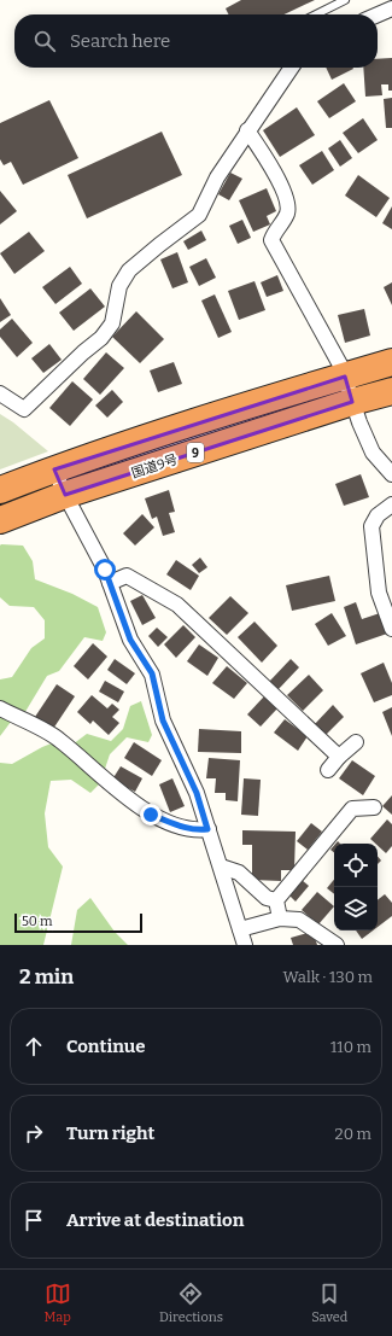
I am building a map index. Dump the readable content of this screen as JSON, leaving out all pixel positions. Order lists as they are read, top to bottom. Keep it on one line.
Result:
{"streets":{"highway":["9","国道9号"]},"scale_bar":"50 m","page":{"search":"Search here","scale":"50 m","heading":["2 min","Walk · 130 m"],"list":[["Continue","110 m"],["Turn right","20 m"],"Arrive at destination"],"nav":["Map","Directions","Saved"]}}
